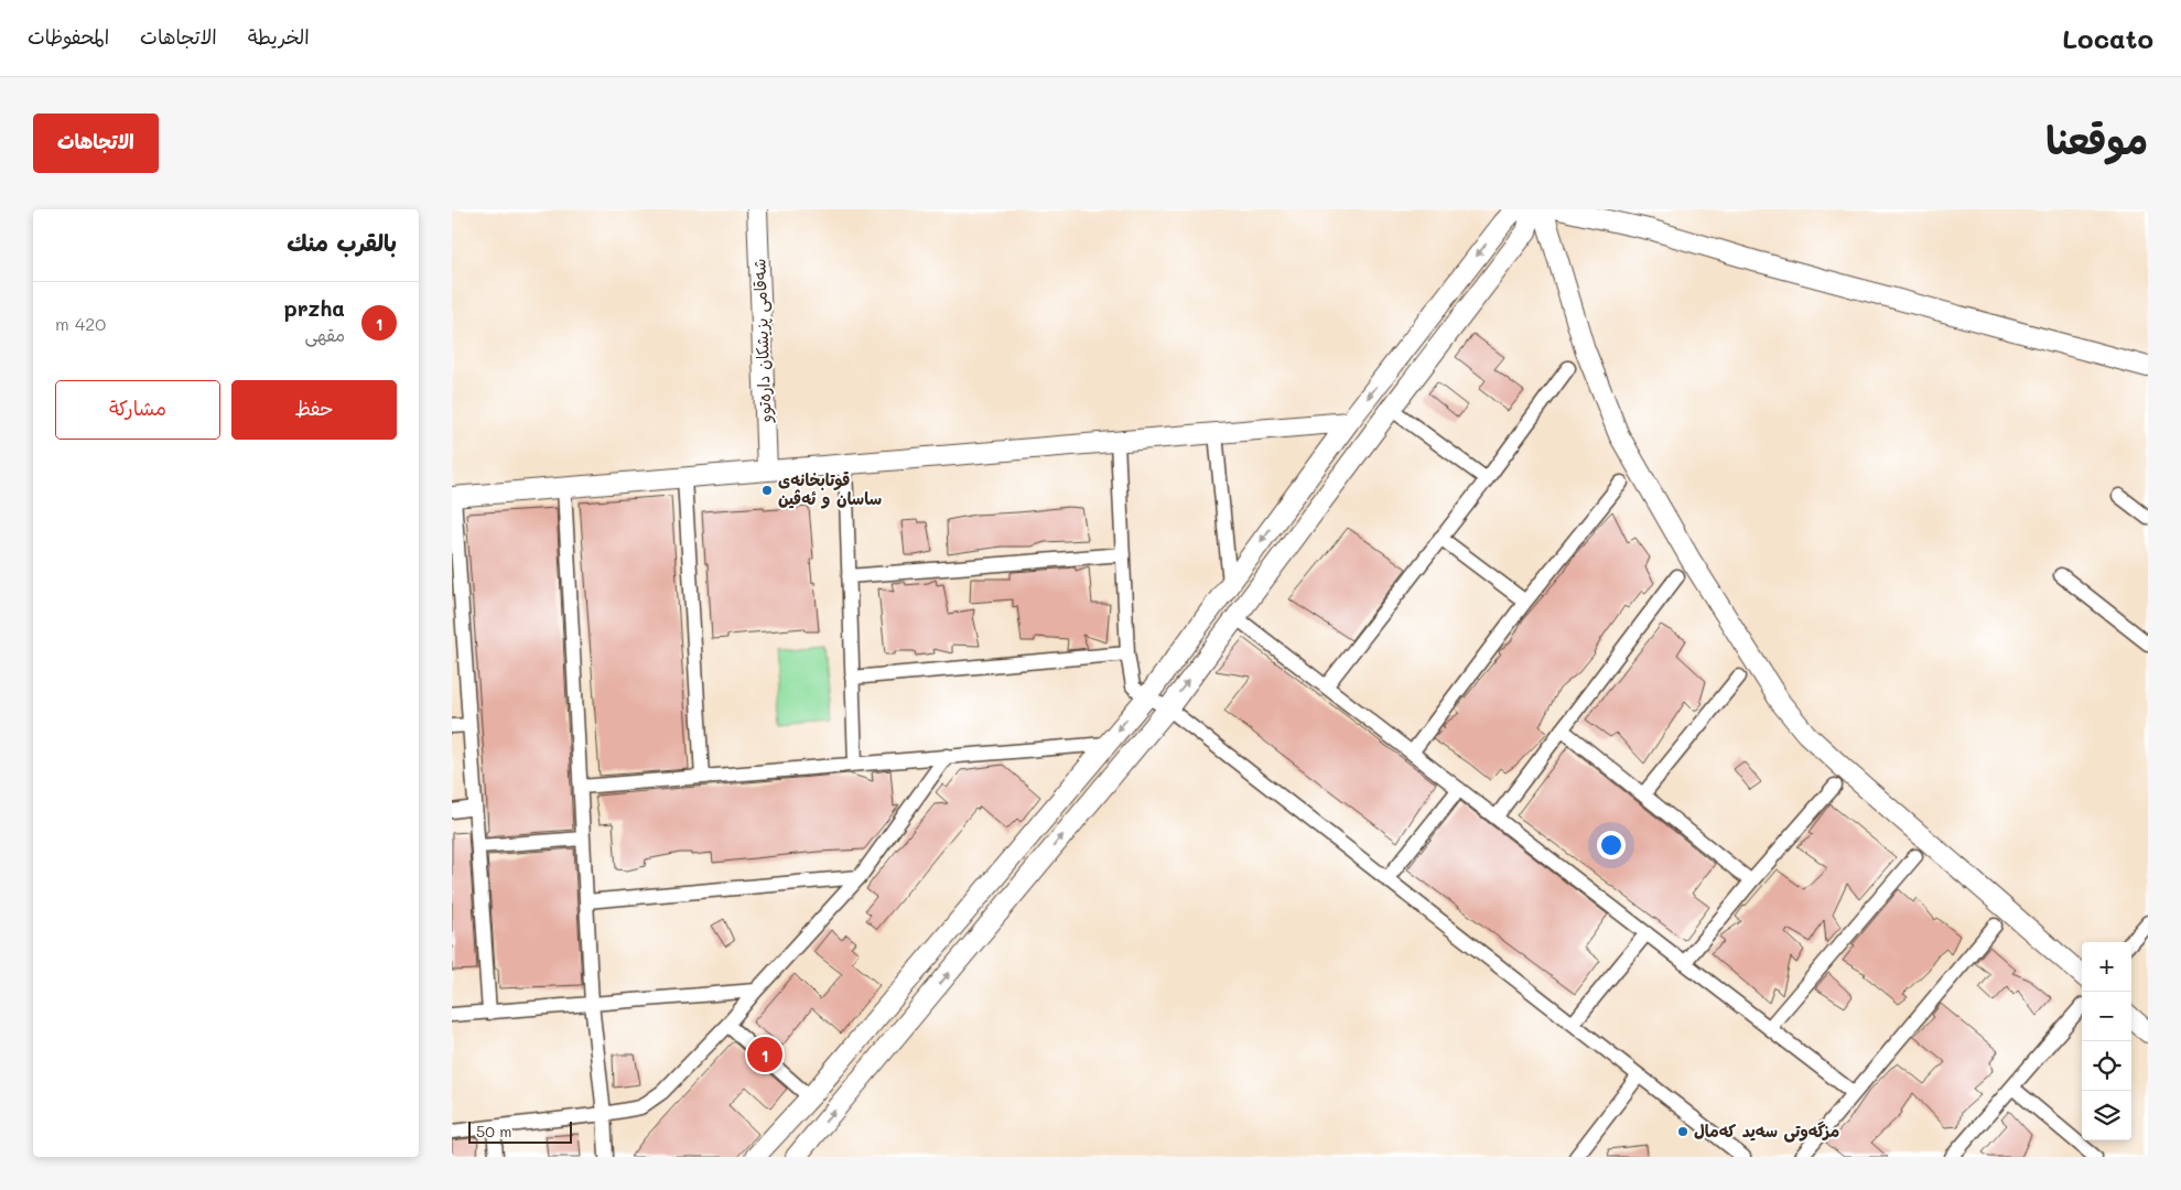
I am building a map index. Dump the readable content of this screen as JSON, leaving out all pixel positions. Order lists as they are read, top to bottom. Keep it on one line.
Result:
{"streets":{"street":["شەقامی پزیشکان دارەتوو"]},"places":["قوتابخانەی ساسان و ئەڤین","مزگەوتی سەید کەمال"],"scale_bar":"50 m","page":{"header":"Locato","nav":["الخريطة","الاتجاهات","المحفوظات"],"title":"موقعنا","buttons":["الاتجاهات",["حفظ","مشاركة"]],"heading":"بالقرب منك","list":[{"mark":"1","name":"przha","note":"مقهى","value":"420 m"}],"map_buttons":["+","−"],"pins":"1","scale":"50 m"}}
